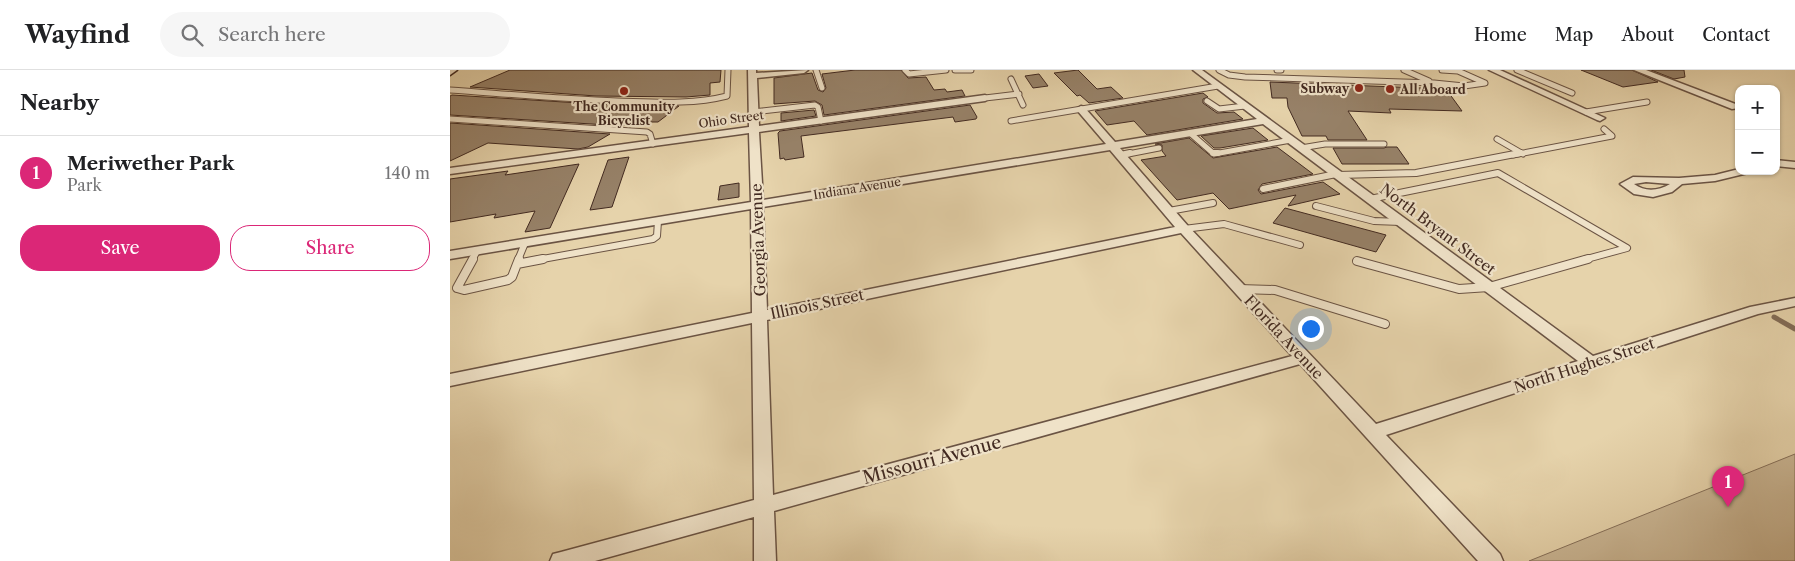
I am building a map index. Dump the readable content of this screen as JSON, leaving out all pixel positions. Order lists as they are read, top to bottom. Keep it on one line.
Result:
{"streets":{"street":["Ohio Street","Indiana Avenue","North Bryant Street","Georgia Avenue","Illinois Street","Florida Avenue","North Hughes Street","Missouri Avenue"]},"crossings":[["Ohio Street","Georgia Avenue"],["Indiana Avenue","North Bryant Street"],["Indiana Avenue","Georgia Avenue"],["Indiana Avenue","Florida Avenue"],["North Bryant Street","North Hughes Street"],["Georgia Avenue","Illinois Street"],["Georgia Avenue","Missouri Avenue"],["Illinois Street","Florida Avenue"],["Florida Avenue","North Hughes Street"],["Florida Avenue","Missouri Avenue"]],"places":["Subway","All Aboard","The Community Bicyclist"],"page":{"header":"Wayfind","search":"Search here","nav":["Home","Map","About","Contact"],"heading":"Nearby","map_buttons":["+","−"],"list":[{"mark":"1","name":"Meriwether Park","note":"Park","value":"140 m"}],"buttons":["Save","Share"],"pins":"1"}}
